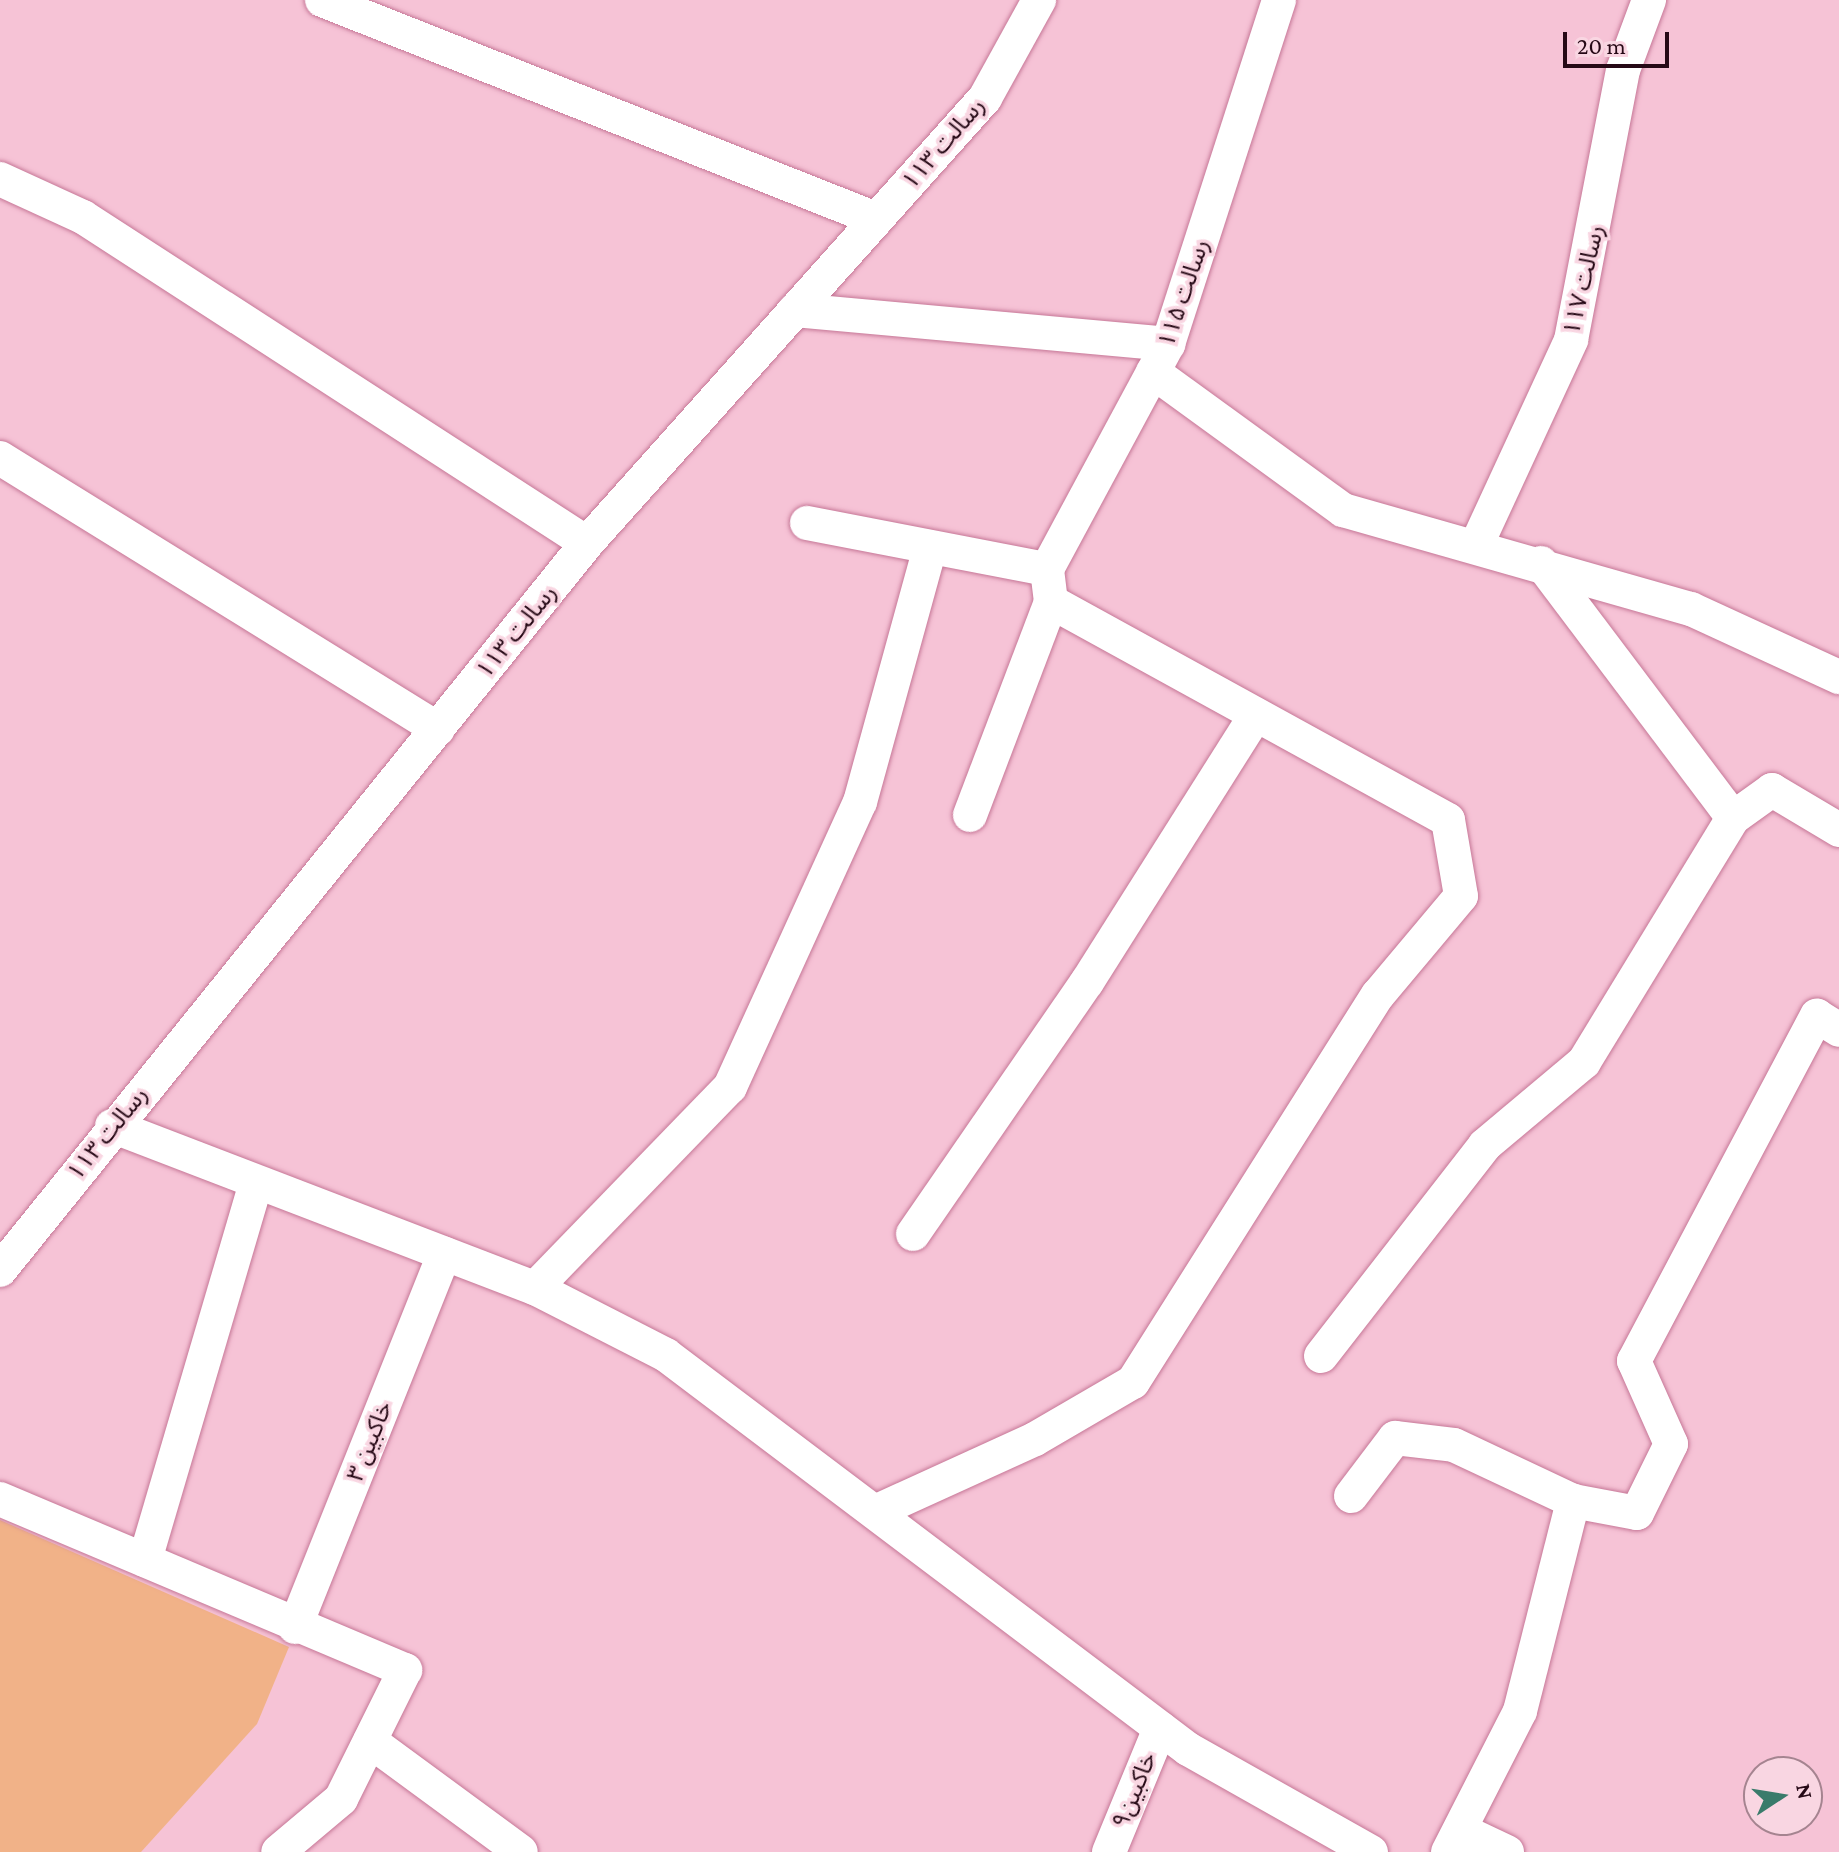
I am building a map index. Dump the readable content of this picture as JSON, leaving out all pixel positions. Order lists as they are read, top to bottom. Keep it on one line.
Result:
{"streets":{"street":["رسالت ۱۱۳","رسالت ۱۱۷","رسالت ۱۱۵","خاکبین ۳","خاکبین۹"]},"scale_bar":"20 m","north":"right"}
